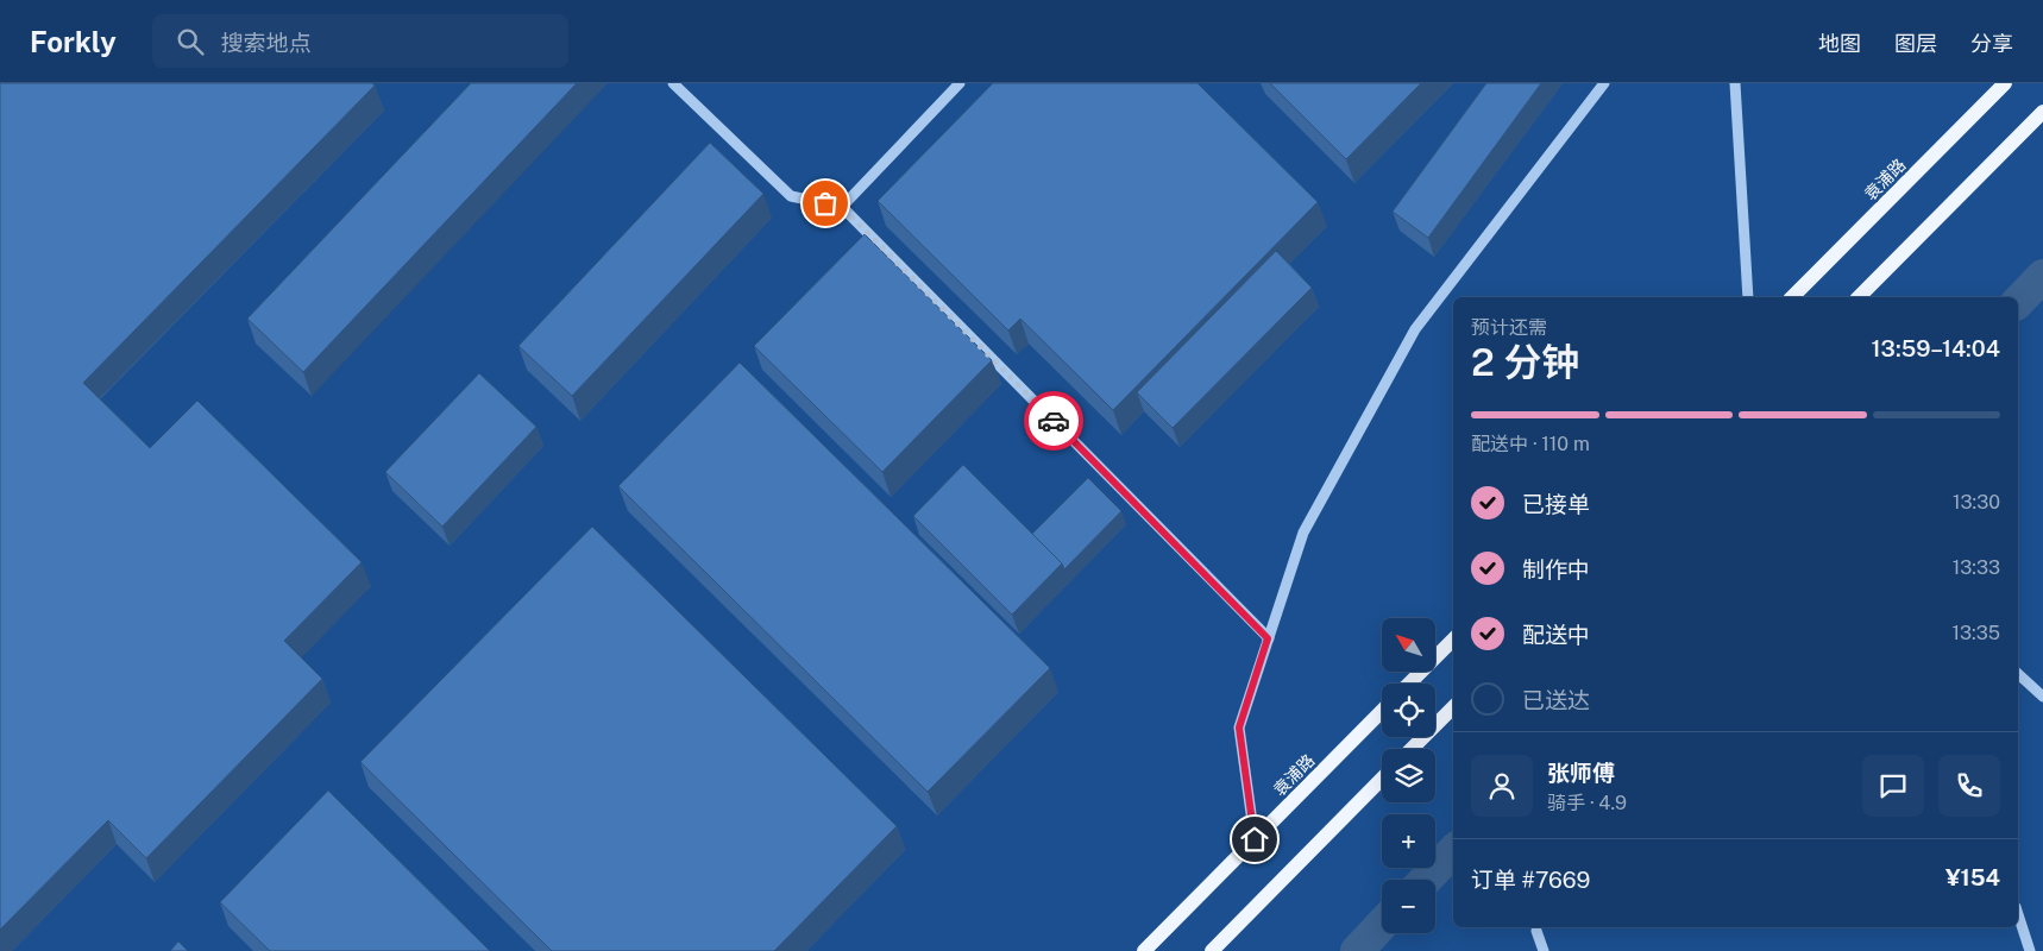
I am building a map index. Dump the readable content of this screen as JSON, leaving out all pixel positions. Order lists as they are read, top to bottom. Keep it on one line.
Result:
{"streets":{"main road":["袁浦路"]},"north":"top left","page":{"header":"Forkly","search":"搜索地点","nav":["地图","图层","分享"],"heading":["2 分钟","预计还需","13:59–14:04"],"panel":["张师傅","骑手 · 4.9","订单 #7669","¥154"],"bar":"配送中 · 110 m","list":[["已接单","13:30"],["制作中","13:33"],["配送中","13:35"],"已送达"],"map_buttons":["+","−"]}}
